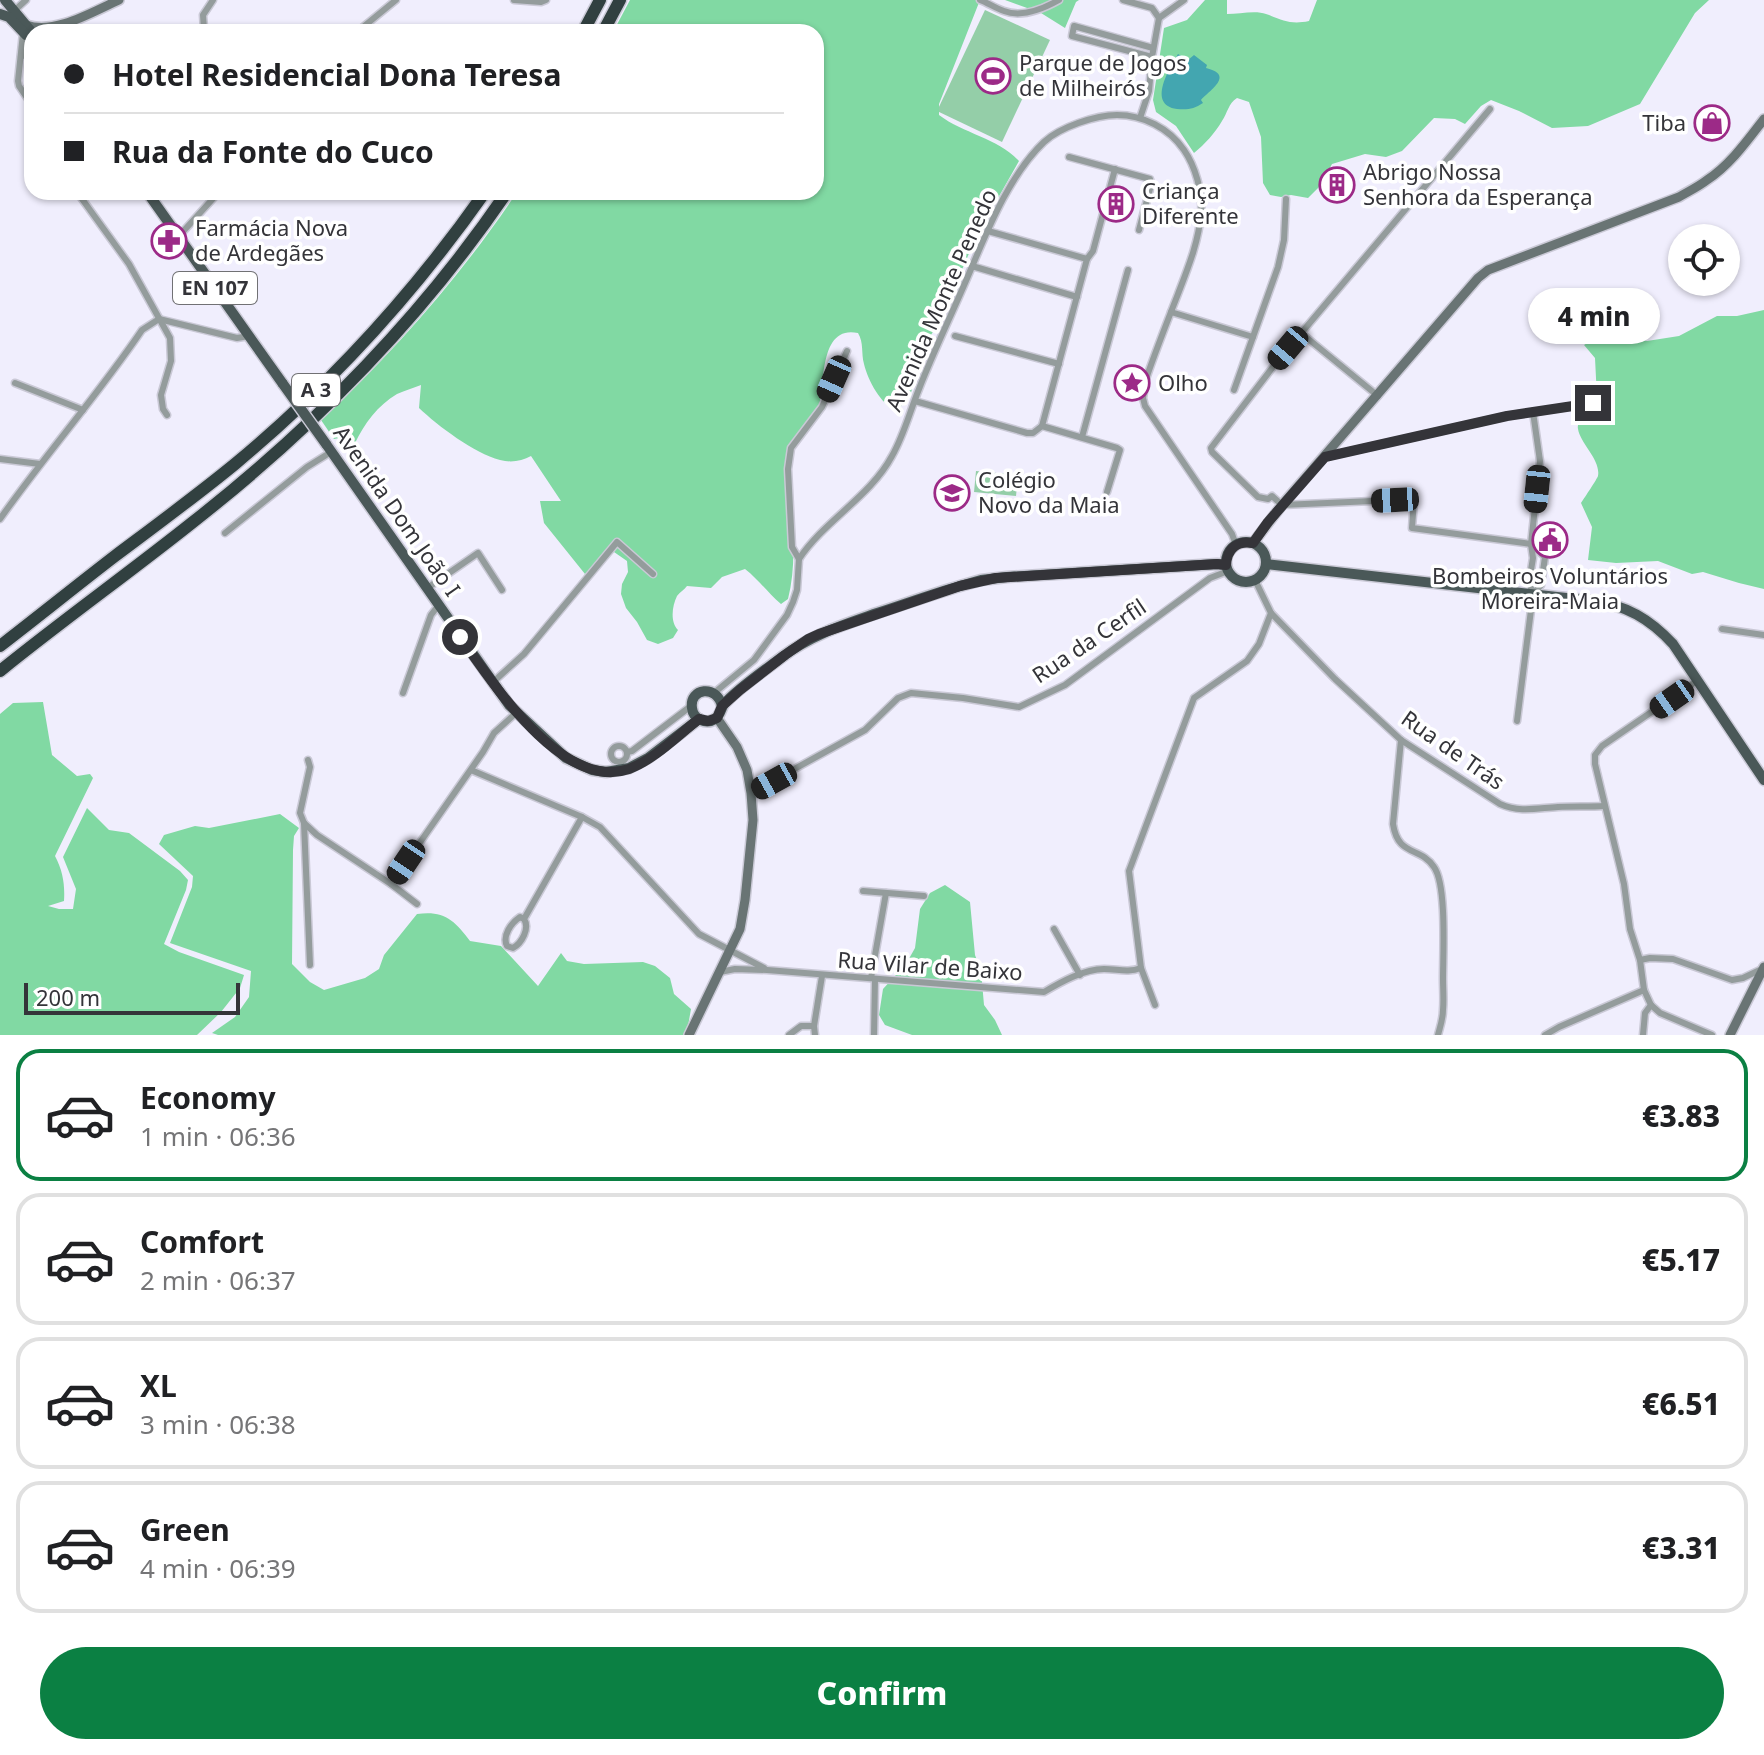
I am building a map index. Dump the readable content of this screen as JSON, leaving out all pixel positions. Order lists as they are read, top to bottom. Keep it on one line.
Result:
{"streets":{"highway":["A 3"],"main road":["EN 107","Avenida Dom João I"],"street":["Avenida Monte Penedo","Rua da Cerfil","Rua de Trás","Rua Vilar de Baixo"]},"crossings":[["Avenida Monte Penedo","Rua da Cerfil"],["Avenida Monte Penedo","Rua de Trás"],["Rua da Cerfil","Rua de Trás"]],"places":{"sports":["Parque de Jogos de Milheirós"],"shop":["Tiba"],"building":["Abrigo Nossa Senhora da Esperança","Criança Diferente"],"pharmacy":["Farmácia Nova de Ardegães"],"place":["Olho"],"school or university":["Colégio Novo da Maia"],"public building":["Bombeiros Voluntários Moreira-Maia"]},"scale_bar":"200 m","page":{"banner":["Hotel Residencial Dona Teresa","Rua da Fonte do Cuco"],"bubble":"4 min","scale":"200 m","list":[{"name":"Economy","note":"1 min · 06:36","value":"€3.83"},{"name":"Comfort","note":"2 min · 06:37","value":"€5.17"},{"name":"XL","note":"3 min · 06:38","value":"€6.51"},{"name":"Green","note":"4 min · 06:39","value":"€3.31"}],"buttons":"Confirm"}}
